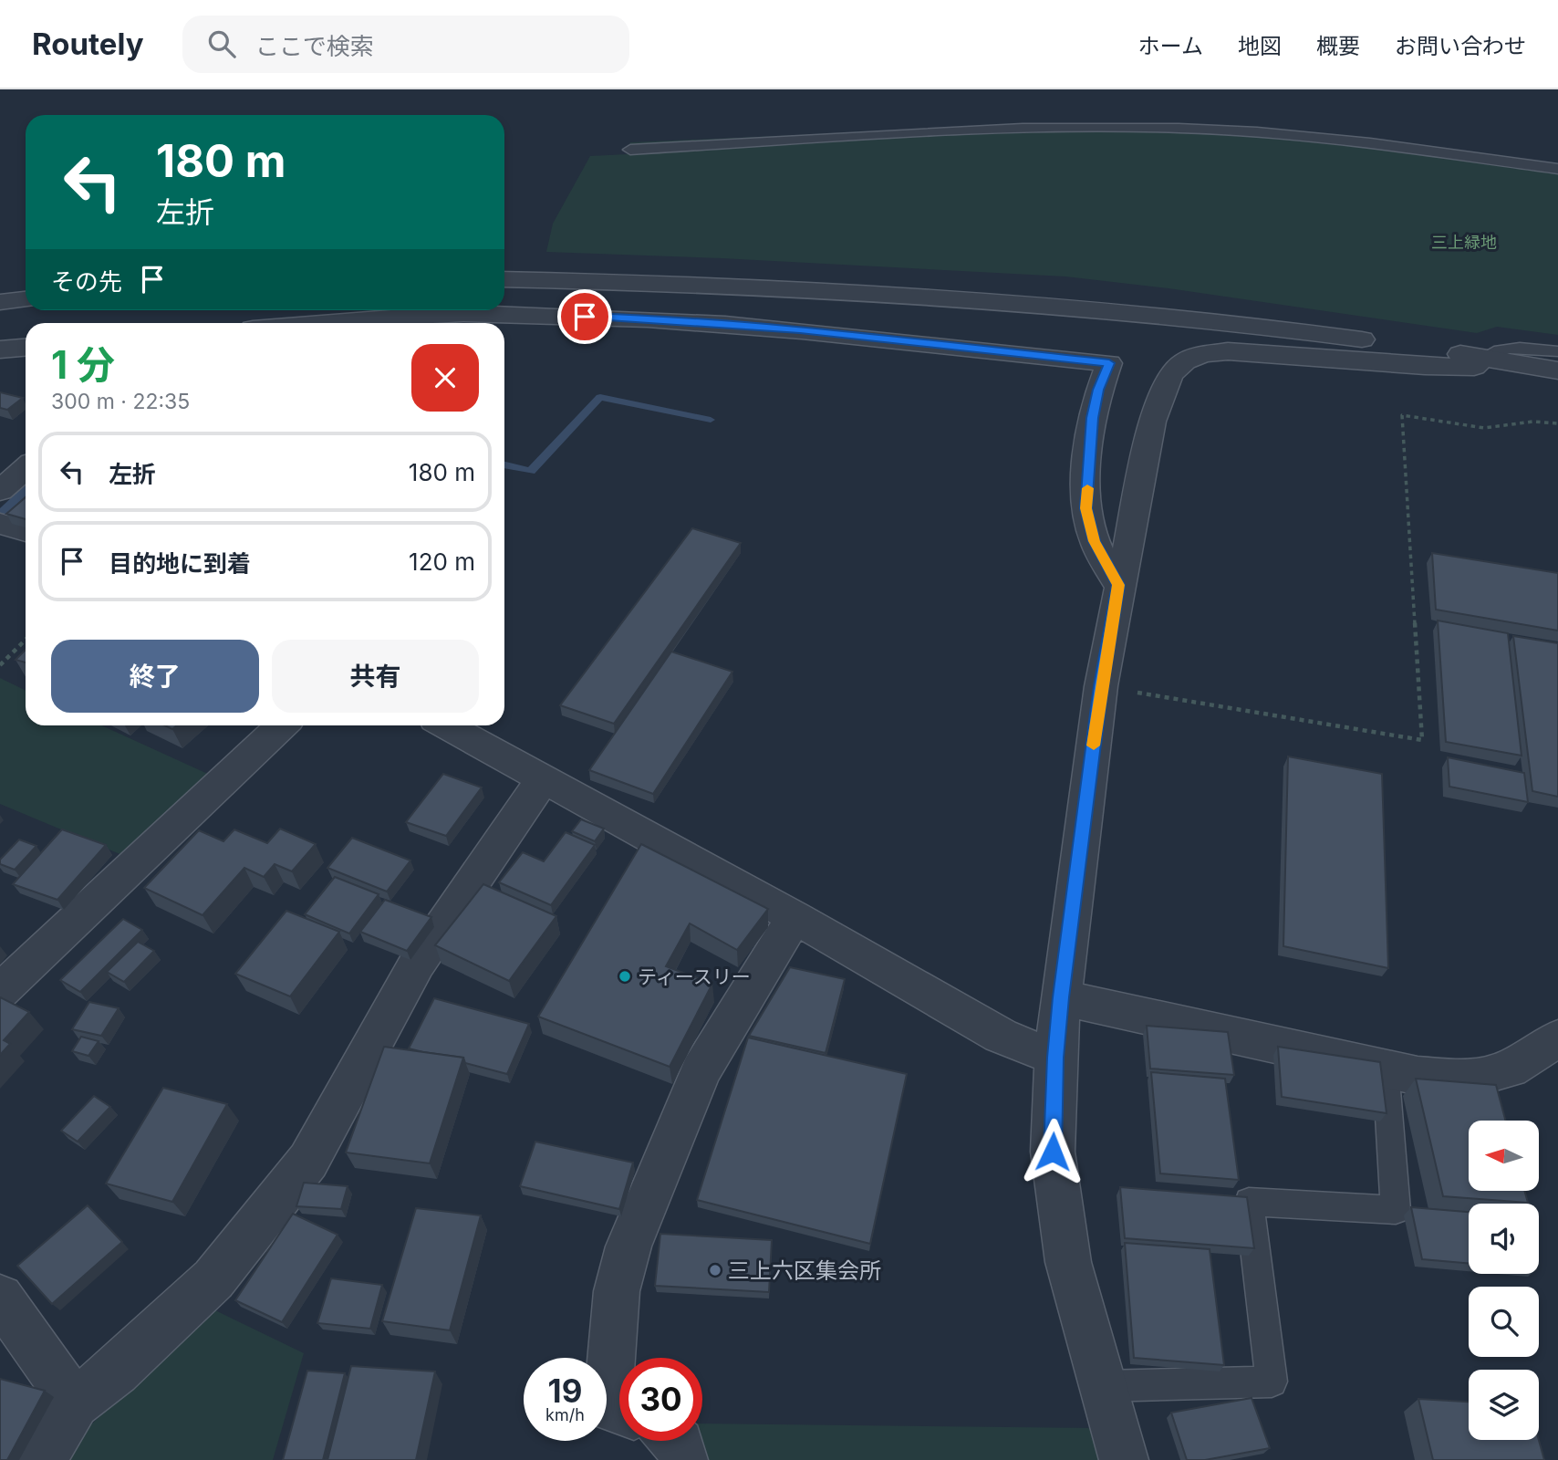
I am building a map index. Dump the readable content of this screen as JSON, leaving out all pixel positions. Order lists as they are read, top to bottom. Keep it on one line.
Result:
{"parks":["三上緑地"],"places":["ティースリー","三上六区集会所"],"north":"left","page":{"header":"Routely","search":"ここで検索","nav":["ホーム","地図","概要","お問い合わせ"],"turn":["180 m","左折"],"then":"その先","heading":["1 分","300 m · 22:35"],"list":[{"name":"左折","value":"180 m"},{"name":"目的地に到着","value":"120 m"}],"buttons":["終了","共有"],"speed":"19 km/h","limit":"30"}}
